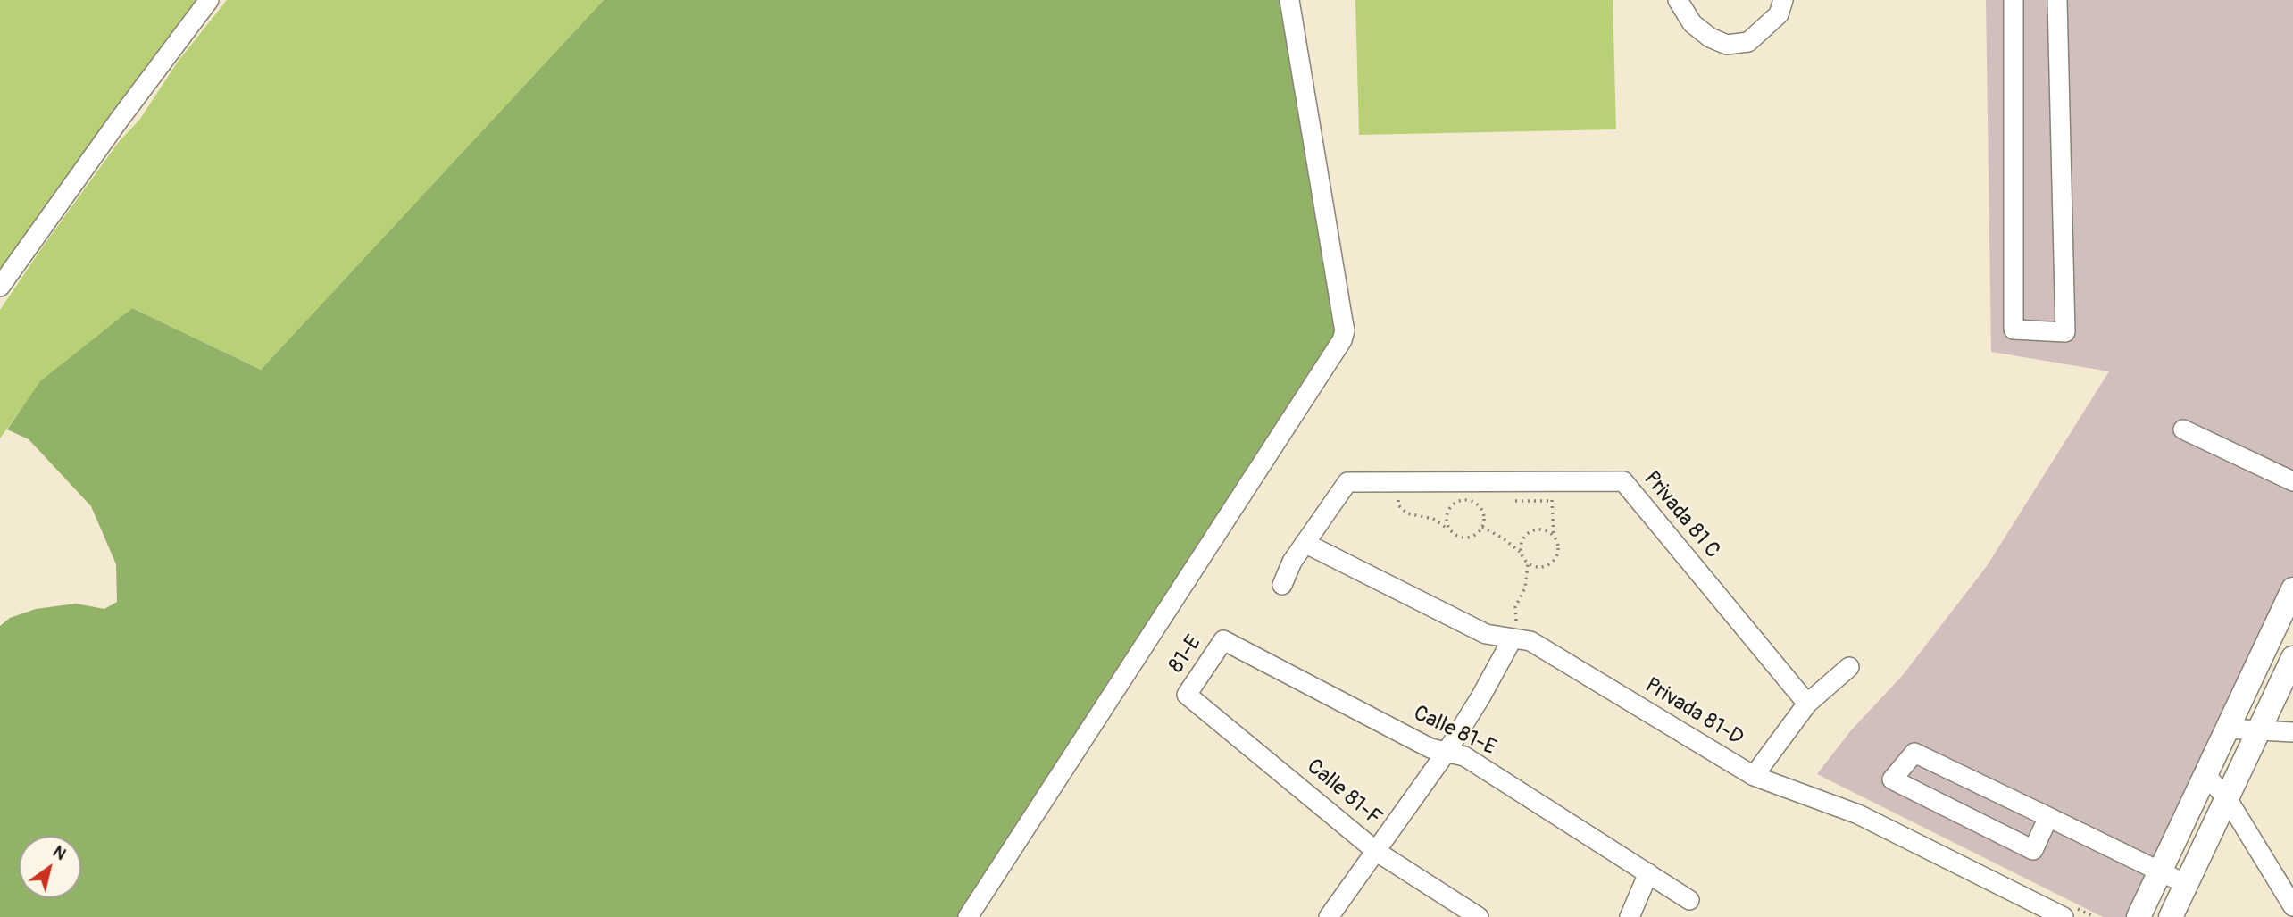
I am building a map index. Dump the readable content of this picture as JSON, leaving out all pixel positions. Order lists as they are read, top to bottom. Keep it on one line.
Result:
{"streets":{"street":["Privada 81 C","81-E","Privada 81-D","Calle 81-E","Calle 81-F"]},"crossings":[["Privada 81 C","Privada 81-D"],["81-E","Calle 81-E"],["81-E","Calle 81-F"]],"north":"top right"}
